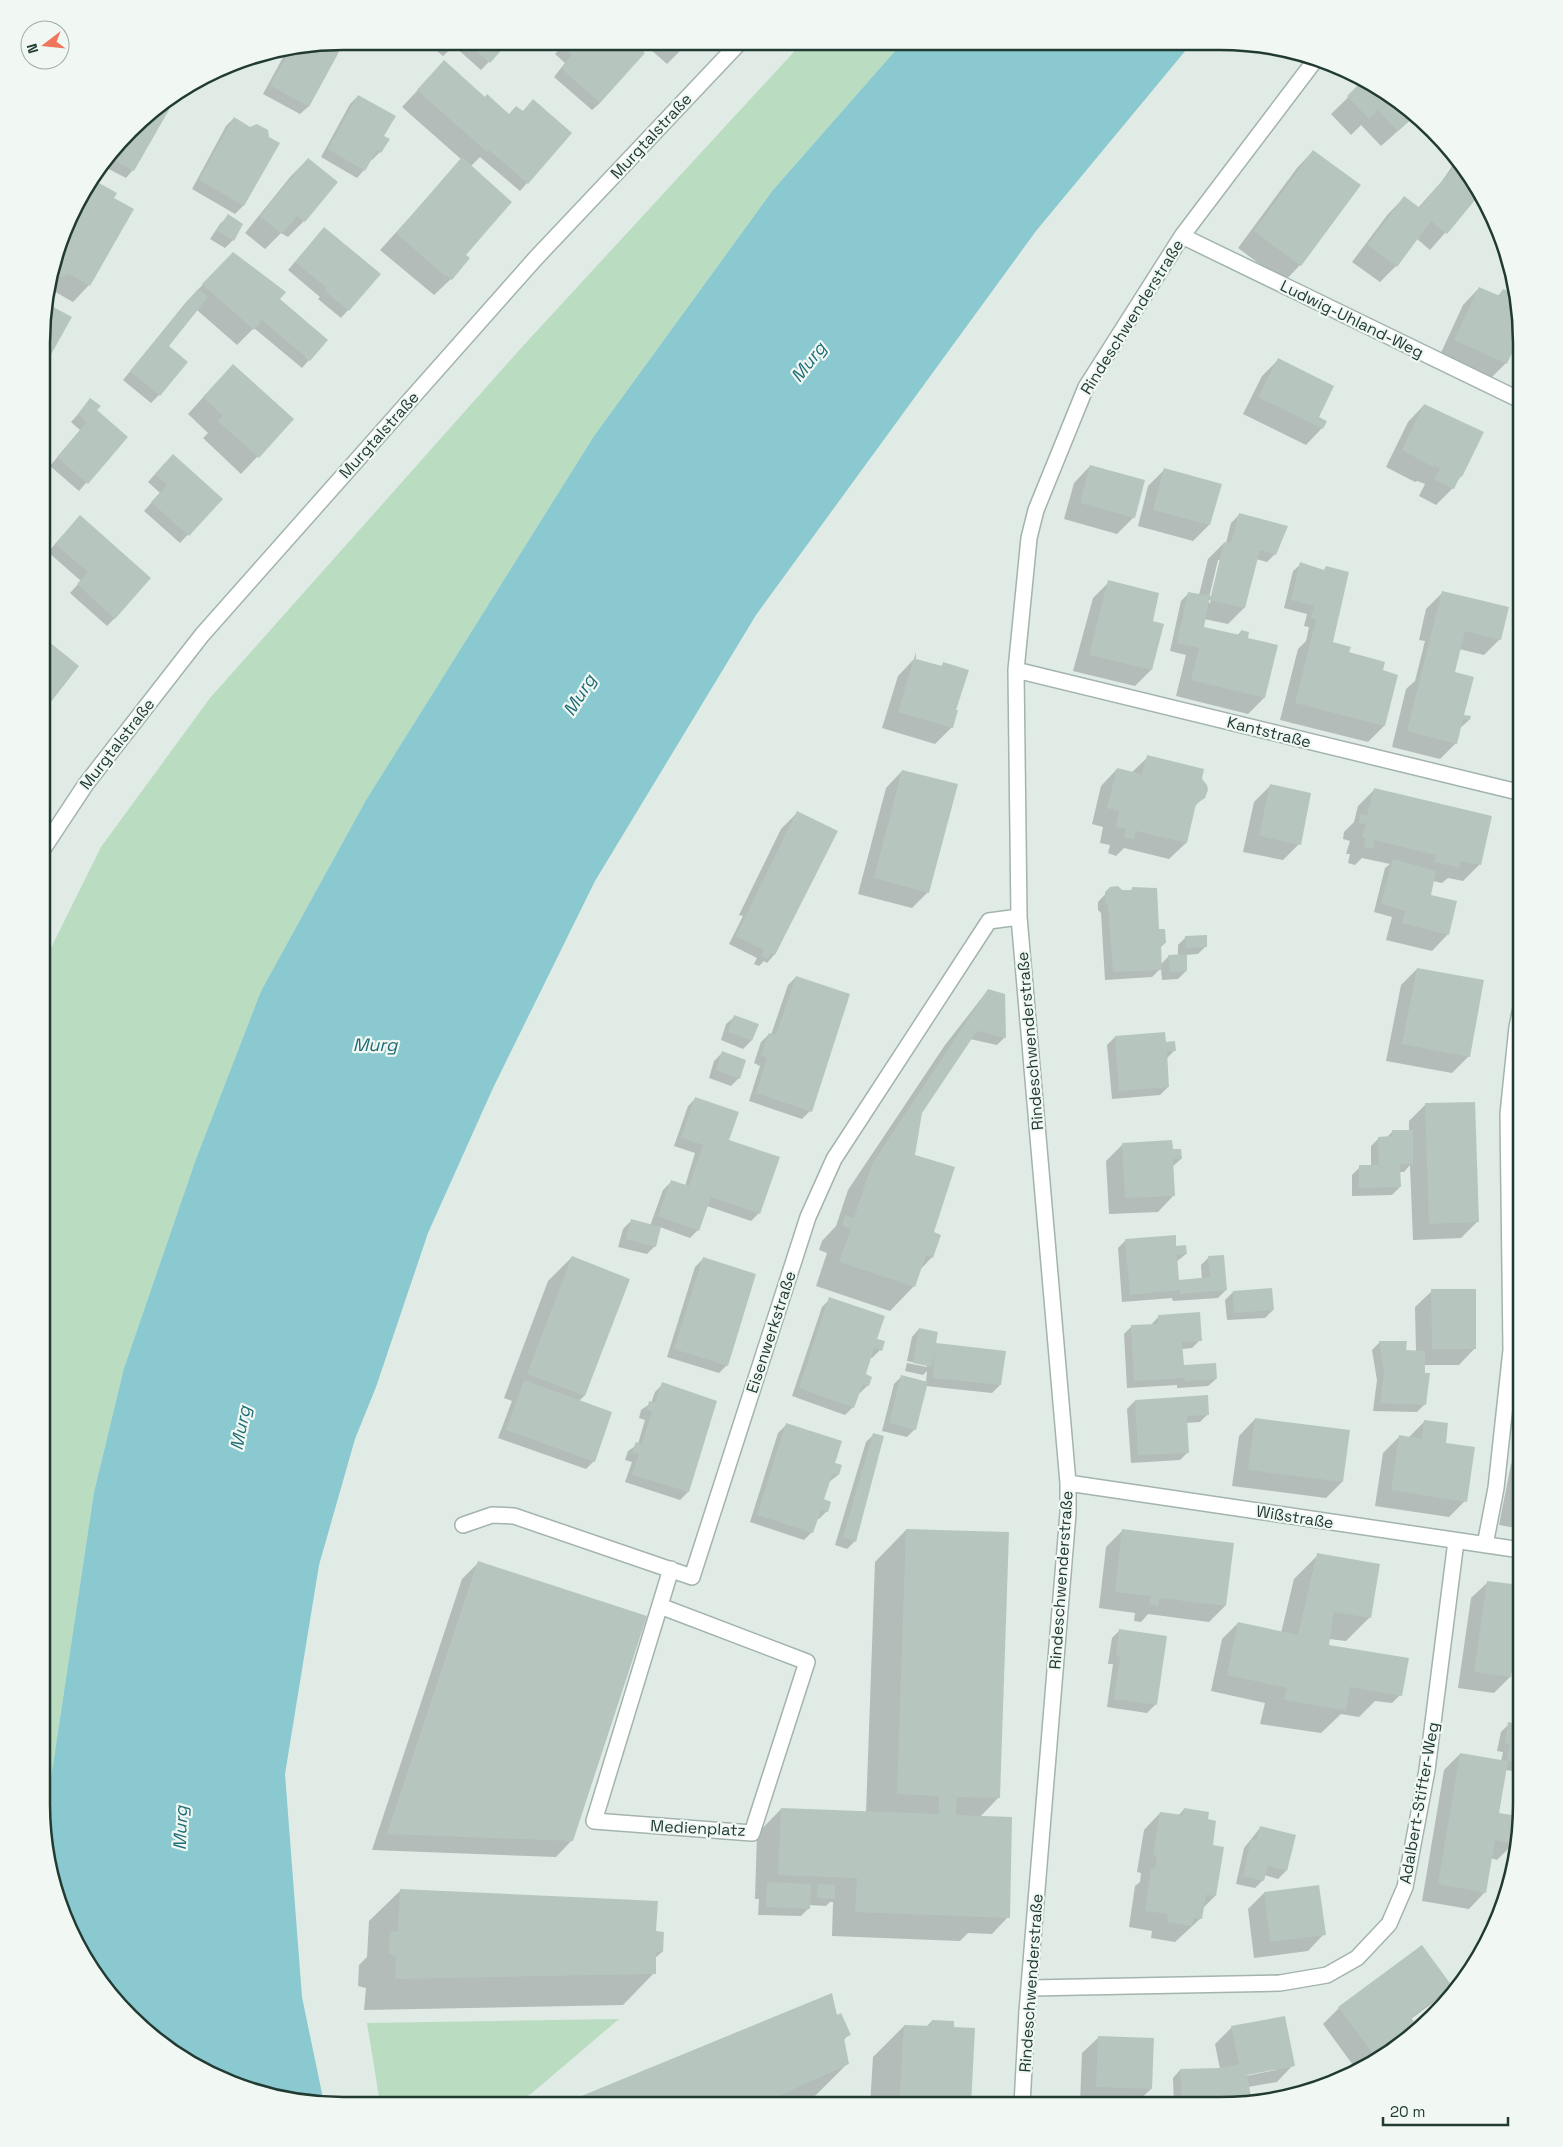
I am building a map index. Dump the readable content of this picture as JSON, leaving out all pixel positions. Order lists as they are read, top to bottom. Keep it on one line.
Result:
{"streets":{"street":["Murgtalstraße","Rindeschwenderstraße","Ludwig-Uhland-Weg","Kantstraße","Eisenwerkstraße","Wißstraße","Adalbert-Stifter-Weg","Medienplatz"]},"crossings":[["Rindeschwenderstraße","Ludwig-Uhland-Weg"],["Rindeschwenderstraße","Kantstraße"],["Rindeschwenderstraße","Eisenwerkstraße"],["Rindeschwenderstraße","Wißstraße"],["Rindeschwenderstraße","Adalbert-Stifter-Weg"],["Eisenwerkstraße","Medienplatz"],["Wißstraße","Adalbert-Stifter-Weg"]],"water":["Murg"],"scale_bar":"20 m","north":"left"}
